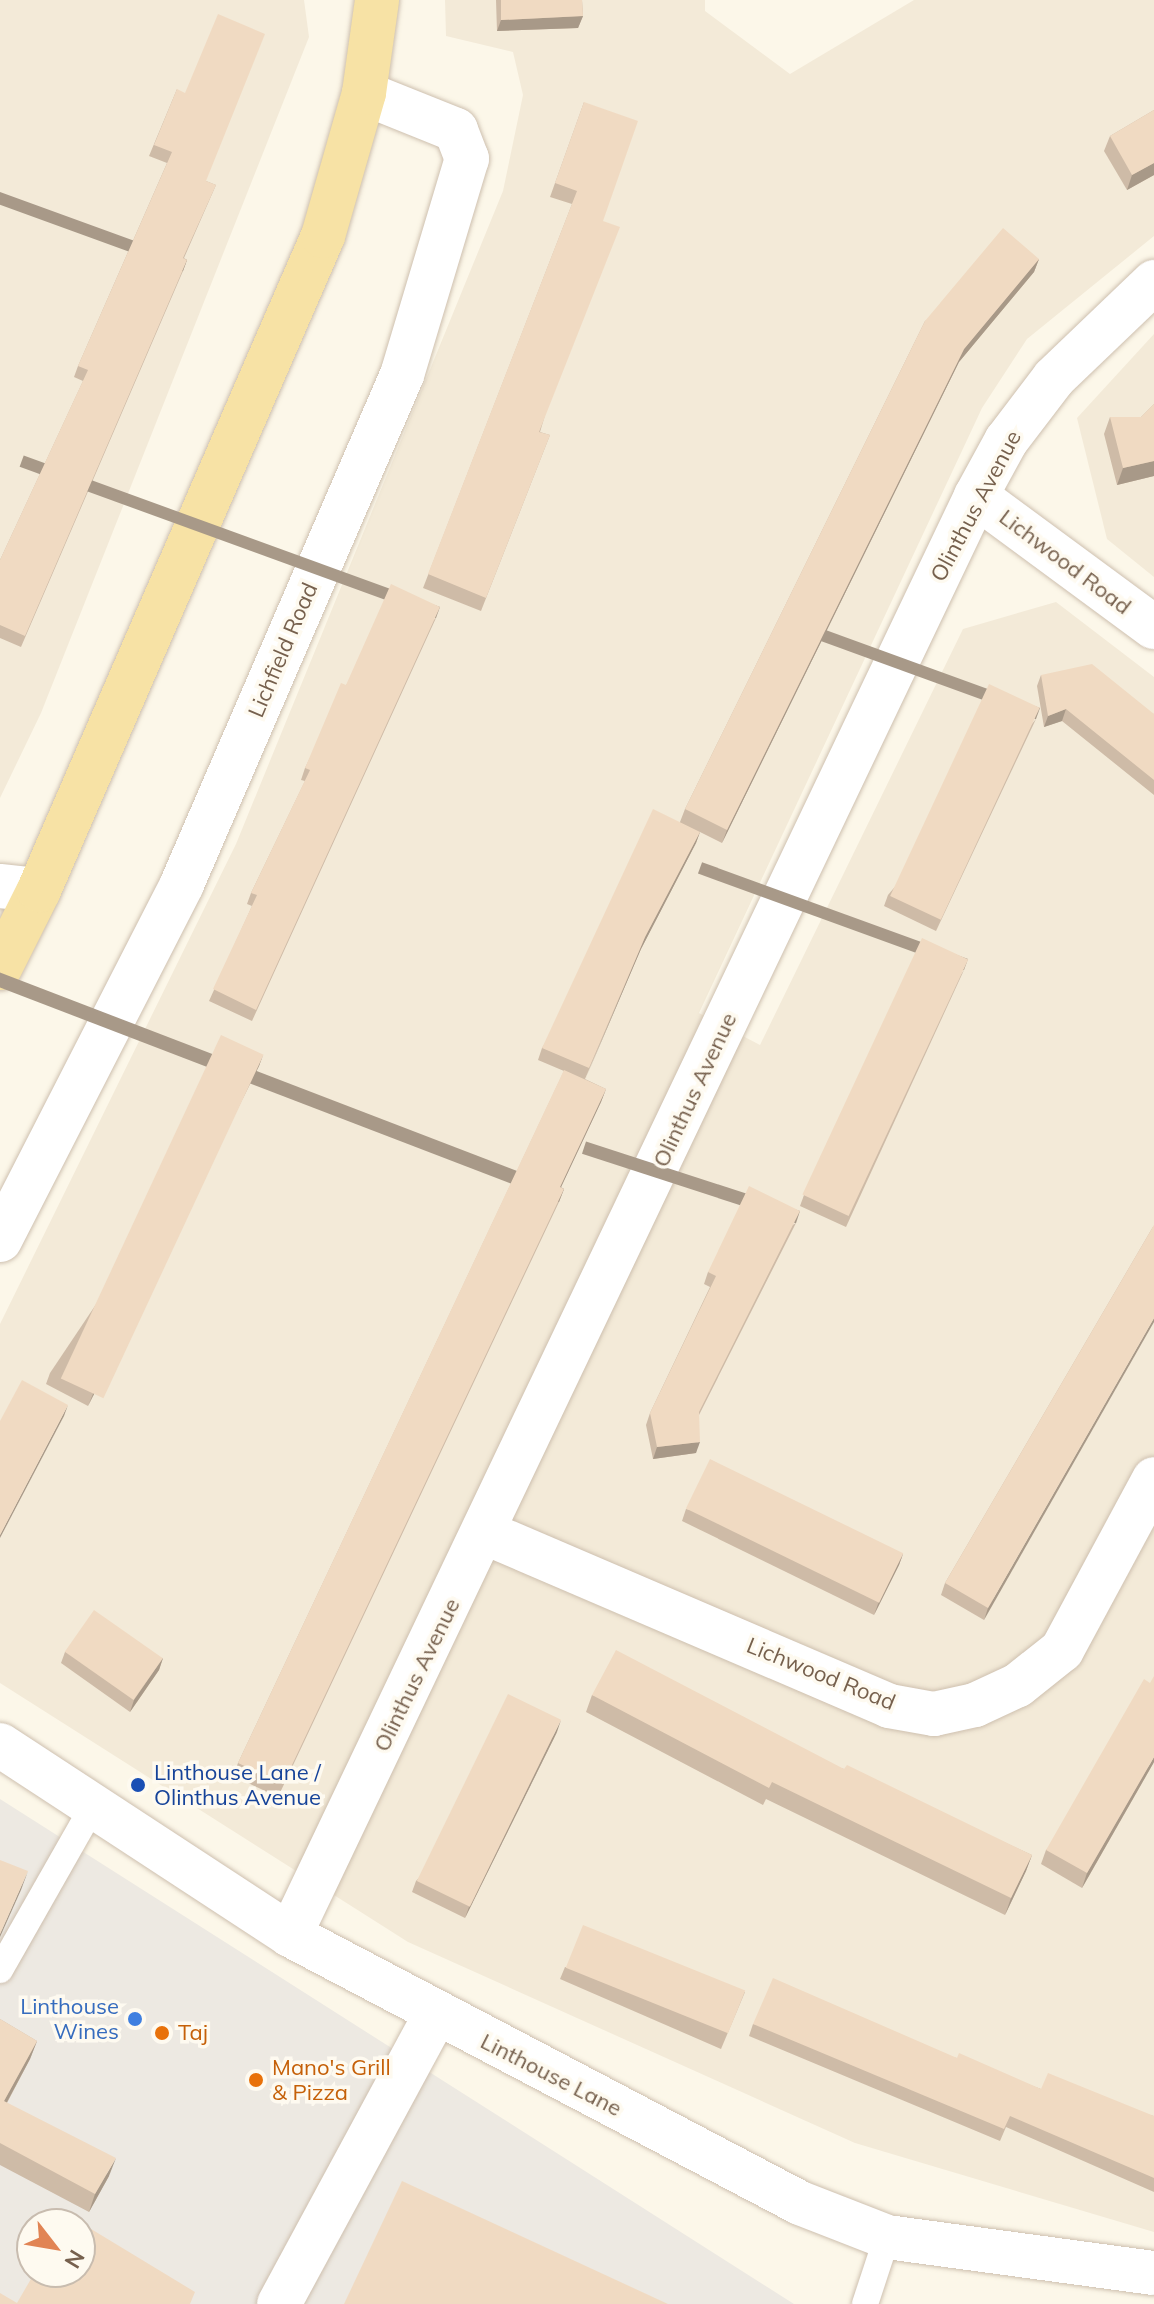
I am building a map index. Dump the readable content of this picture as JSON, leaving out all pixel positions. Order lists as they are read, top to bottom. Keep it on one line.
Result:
{"streets":{"street":["Olinthus Avenue","Lichwood Road","Lichfield Road","Linthouse Lane"]},"crossings":[["Olinthus Avenue","Lichwood Road"],["Olinthus Avenue","Linthouse Lane"]],"places":["Linthouse Lane / Olinthus Avenue","Linthouse Wines","Taj","Mano's Grill & Pizza"],"north":"bottom right"}
